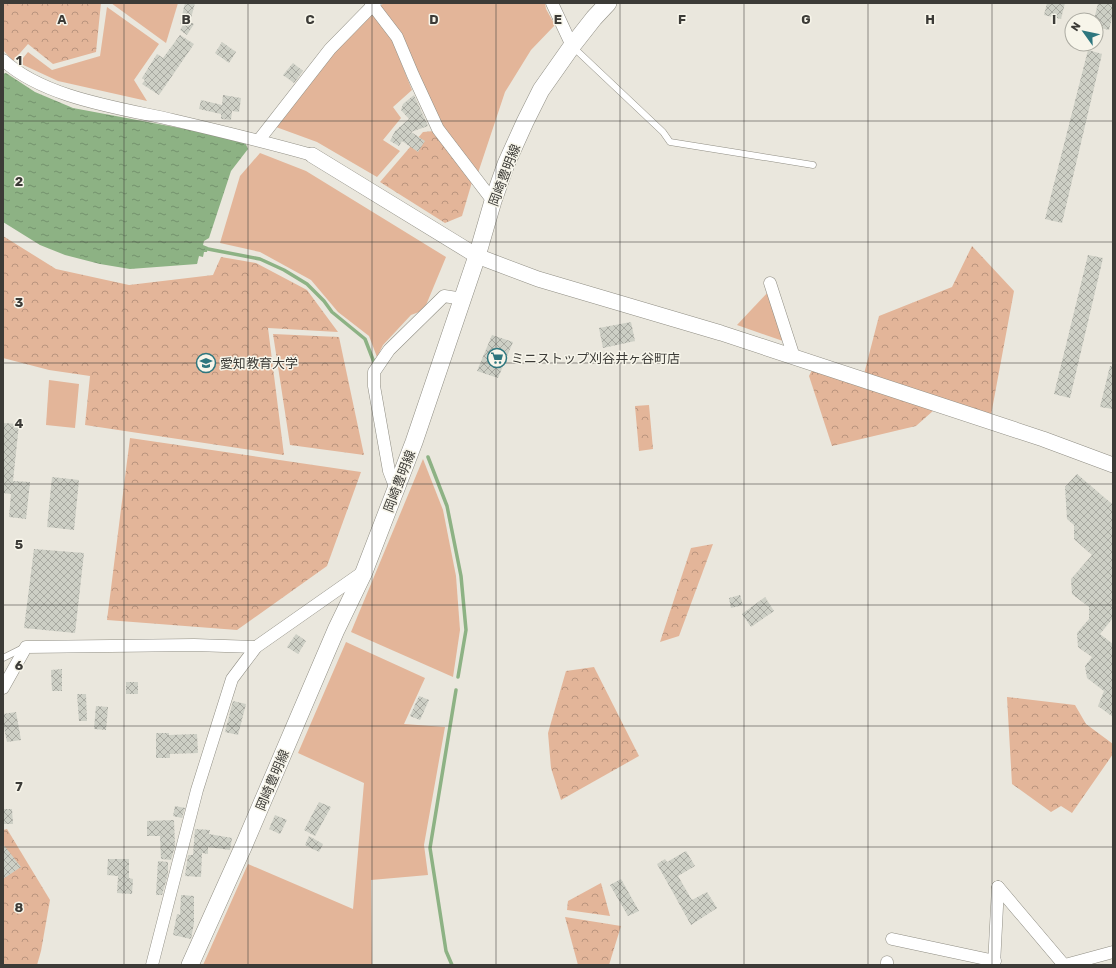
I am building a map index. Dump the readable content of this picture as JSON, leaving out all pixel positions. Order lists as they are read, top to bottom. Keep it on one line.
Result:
{"streets":{"main road":["岡崎豊明線"]},"places":{"supermarket":["ミニストップ刈谷井ヶ谷町店"],"school or university":["愛知教育大学"]},"north":"top left","grid":{"columns":["A","B","C","D","E","F","G","H","I"],"rows":["1","2","3","4","5","6","7","8"]}}
